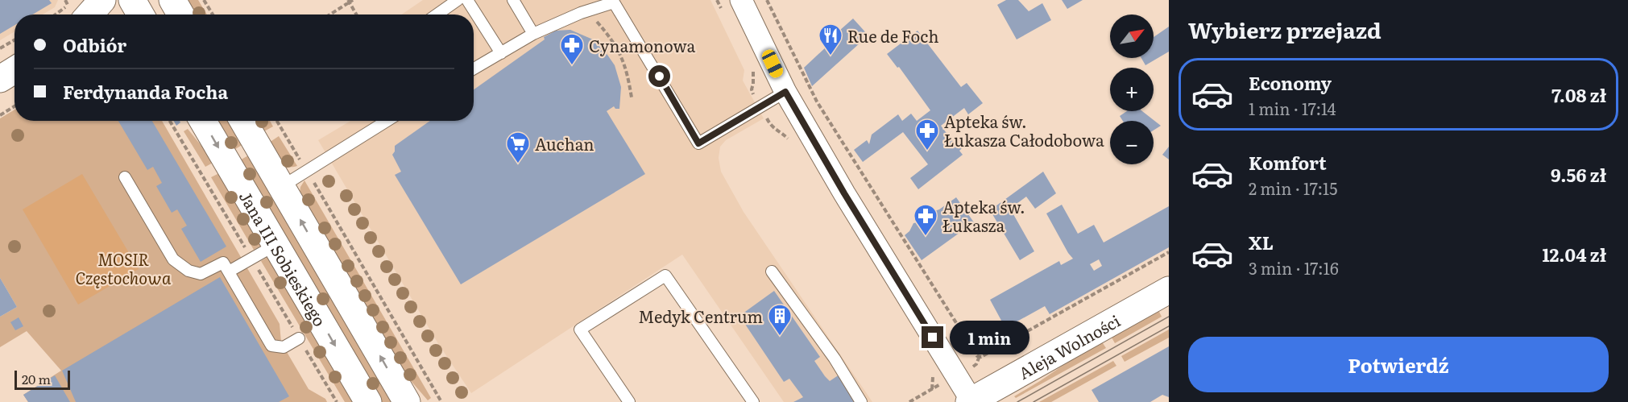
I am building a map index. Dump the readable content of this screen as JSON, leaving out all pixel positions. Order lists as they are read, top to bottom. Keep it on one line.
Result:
{"streets":{"street":["Jana III Sobieskiego","Aleja Wolności"]},"parks":["MOSIR Częstochowa"],"places":{"restaurant":["Rue de Foch"],"pharmacy":["Cynamonowa","Apteka św. Łukasza Całodobowa","Apteka św. Łukasza"],"supermarket":["Auchan"],"building":["Medyk Centrum"]},"scale_bar":"20 m","north":"top right","page":{"heading":"Wybierz przejazd","map_buttons":["+","−"],"banner":["Odbiór","Ferdynanda Focha"],"list":[{"name":"Economy","note":"1 min · 17:14","value":"7.08 zł"},{"name":"Komfort","note":"2 min · 17:15","value":"9.56 zł"},{"name":"XL","note":"3 min · 17:16","value":"12.04 zł"}],"bubble":"1 min","buttons":"Potwierdź","scale":"20 m"}}
